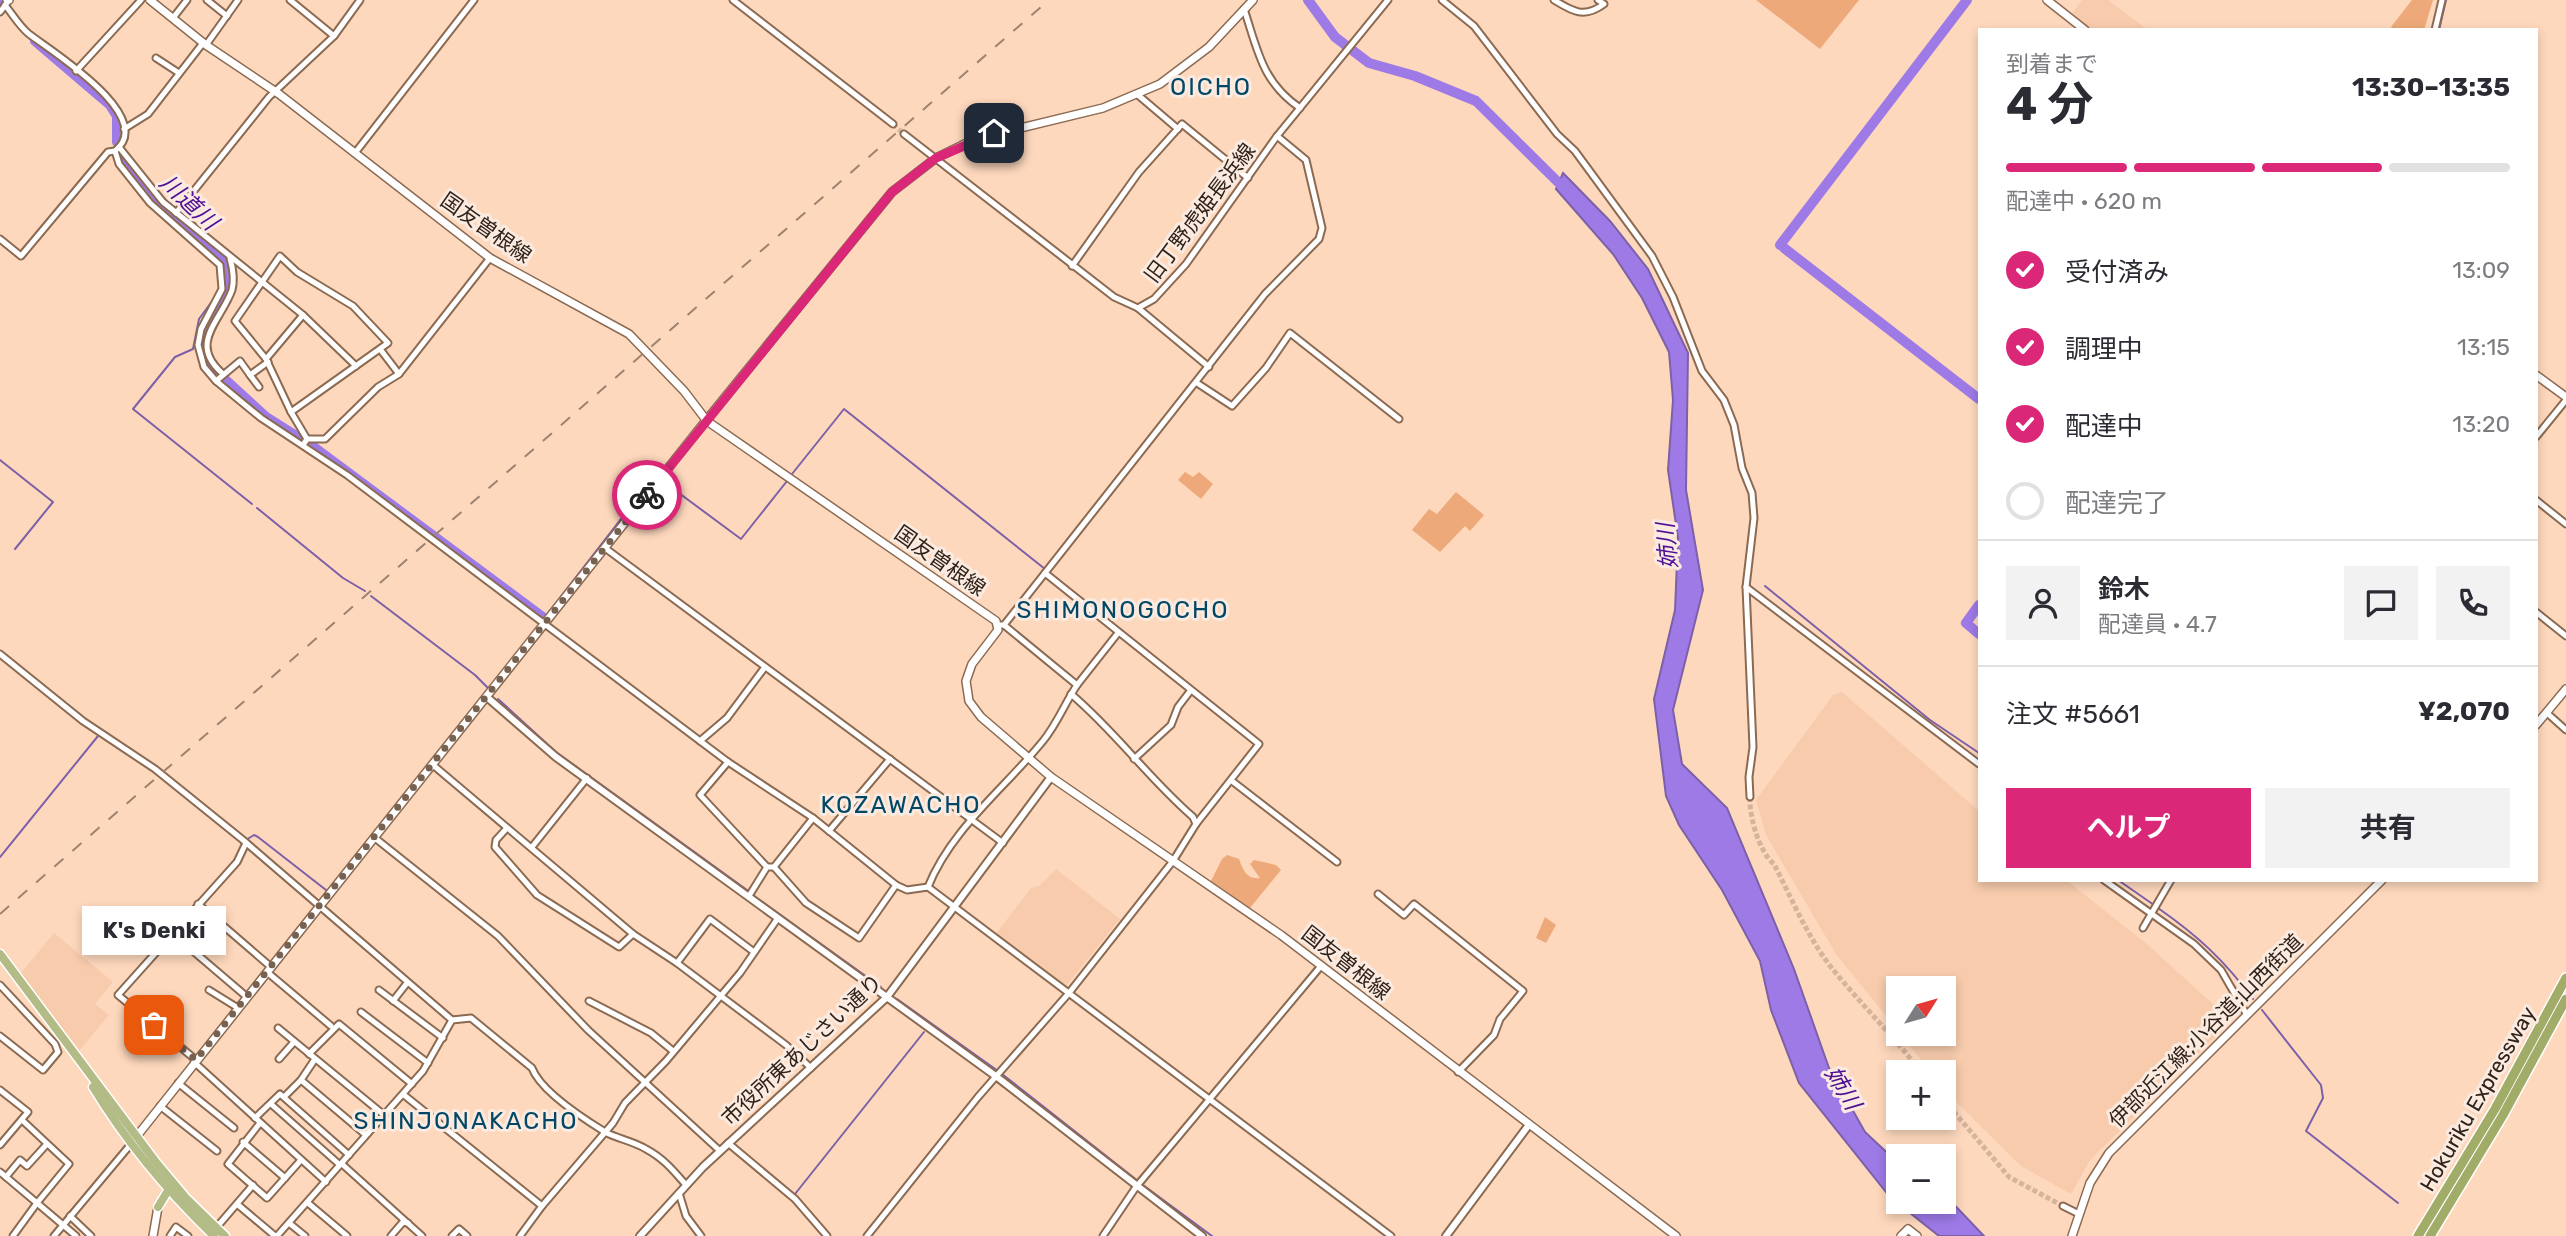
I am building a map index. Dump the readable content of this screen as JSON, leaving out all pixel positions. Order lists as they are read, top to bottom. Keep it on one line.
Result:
{"streets":{"highway":["Hokuriku Expressway"],"main road":["国友曽根線","伊部近江線;小谷道;山西街道"],"street":["旧丁野虎姫長浜線","市役所東あじさい通り"]},"crossings":[["国友曽根線","市役所東あじさい通り"]],"districts":["OICHO","SHIMONOGOCHO","KOZAWACHO","SHINJONAKACHO"],"water":["川道川","姉川"],"places":["K's Denki"],"north":"top right","page":{"heading":["4 分","到着まで","13:30–13:35"],"panel":["鈴木","配達員 · 4.7","注文 #5661","¥2,070"],"bar":"配達中 · 620 m","list":[["受付済み","13:09"],["調理中","13:15"],["配達中","13:20"],"配達完了"],"buttons":["ヘルプ","共有"],"bubble":"K's Denki","map_buttons":["+","−"]}}
